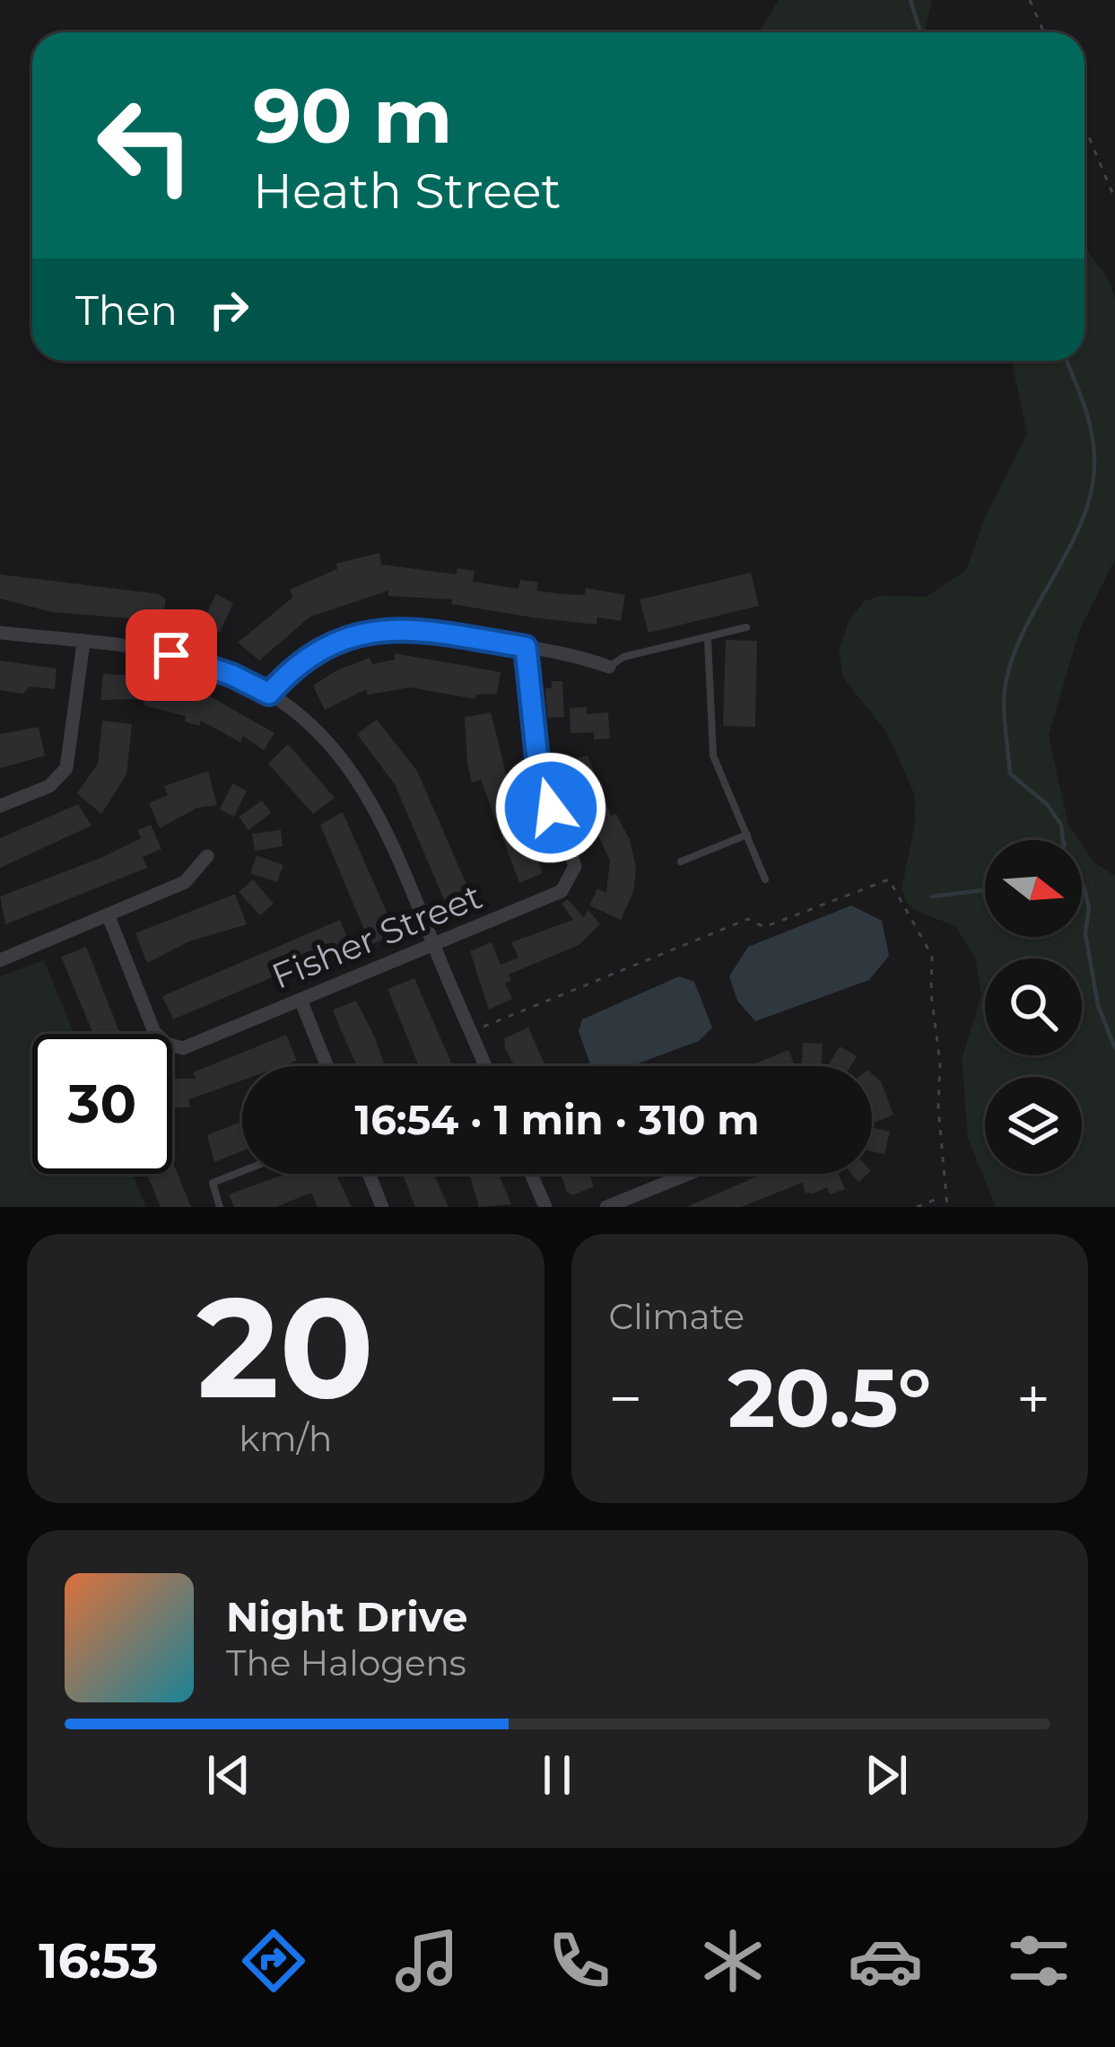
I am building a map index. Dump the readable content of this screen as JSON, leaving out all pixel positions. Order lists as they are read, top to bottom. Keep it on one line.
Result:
{"streets":{"street":["Fisher Street"]},"north":"right","page":{"turn":["90 m","Heath Street"],"then":"Then","limit":"30","trip":"16:54 · 1 min · 310 m","tile":[["20","km/h"],"Climate"],"heat":["−","20.5°","+"],"song":["Night Drive","The Halogens"],"tabs":"16:53"}}
